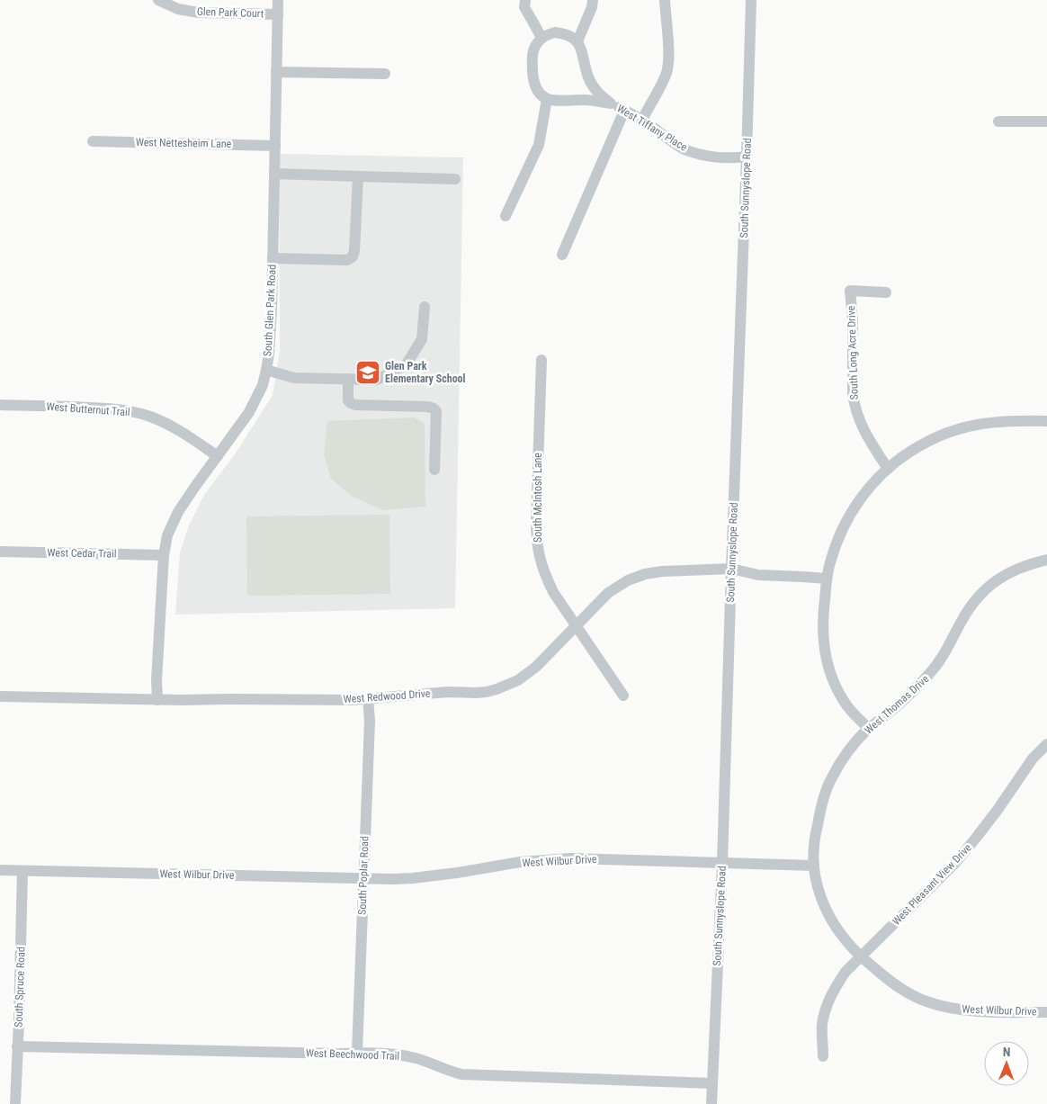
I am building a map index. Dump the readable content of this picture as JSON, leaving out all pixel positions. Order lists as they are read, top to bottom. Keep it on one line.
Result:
{"streets":{"street":["Glen Park Court","West Tiffany Place","West Nettesheim Lane","South Sunnyslope Road","South Glen Park Road","South Long Acre Drive","West Butternut Trail","South McIntosh Lane","West Cedar Trail","West Redwood Drive","West Thomas Drive","West Wilbur Drive","South Poplar Road","West Pleasant View Drive","South Spruce Road","West Beechwood Trail"]},"crossings":[["Glen Park Court","South Glen Park Road"],["West Tiffany Place","South Sunnyslope Road"],["West Nettesheim Lane","South Glen Park Road"],["South Sunnyslope Road","West Redwood Drive"],["South Sunnyslope Road","West Wilbur Drive"],["South Sunnyslope Road","West Beechwood Trail"],["South Glen Park Road","West Butternut Trail"],["South Glen Park Road","West Cedar Trail"],["South Glen Park Road","West Redwood Drive"],["South McIntosh Lane","West Redwood Drive"],["West Redwood Drive","South Poplar Road"],["West Thomas Drive","West Wilbur Drive"],["West Wilbur Drive","South Poplar Road"],["West Wilbur Drive","West Pleasant View Drive"],["West Wilbur Drive","South Spruce Road"],["South Poplar Road","West Beechwood Trail"],["South Spruce Road","West Beechwood Trail"]],"places":{"school or university":["Glen Park Elementary School"]},"north":"top"}
